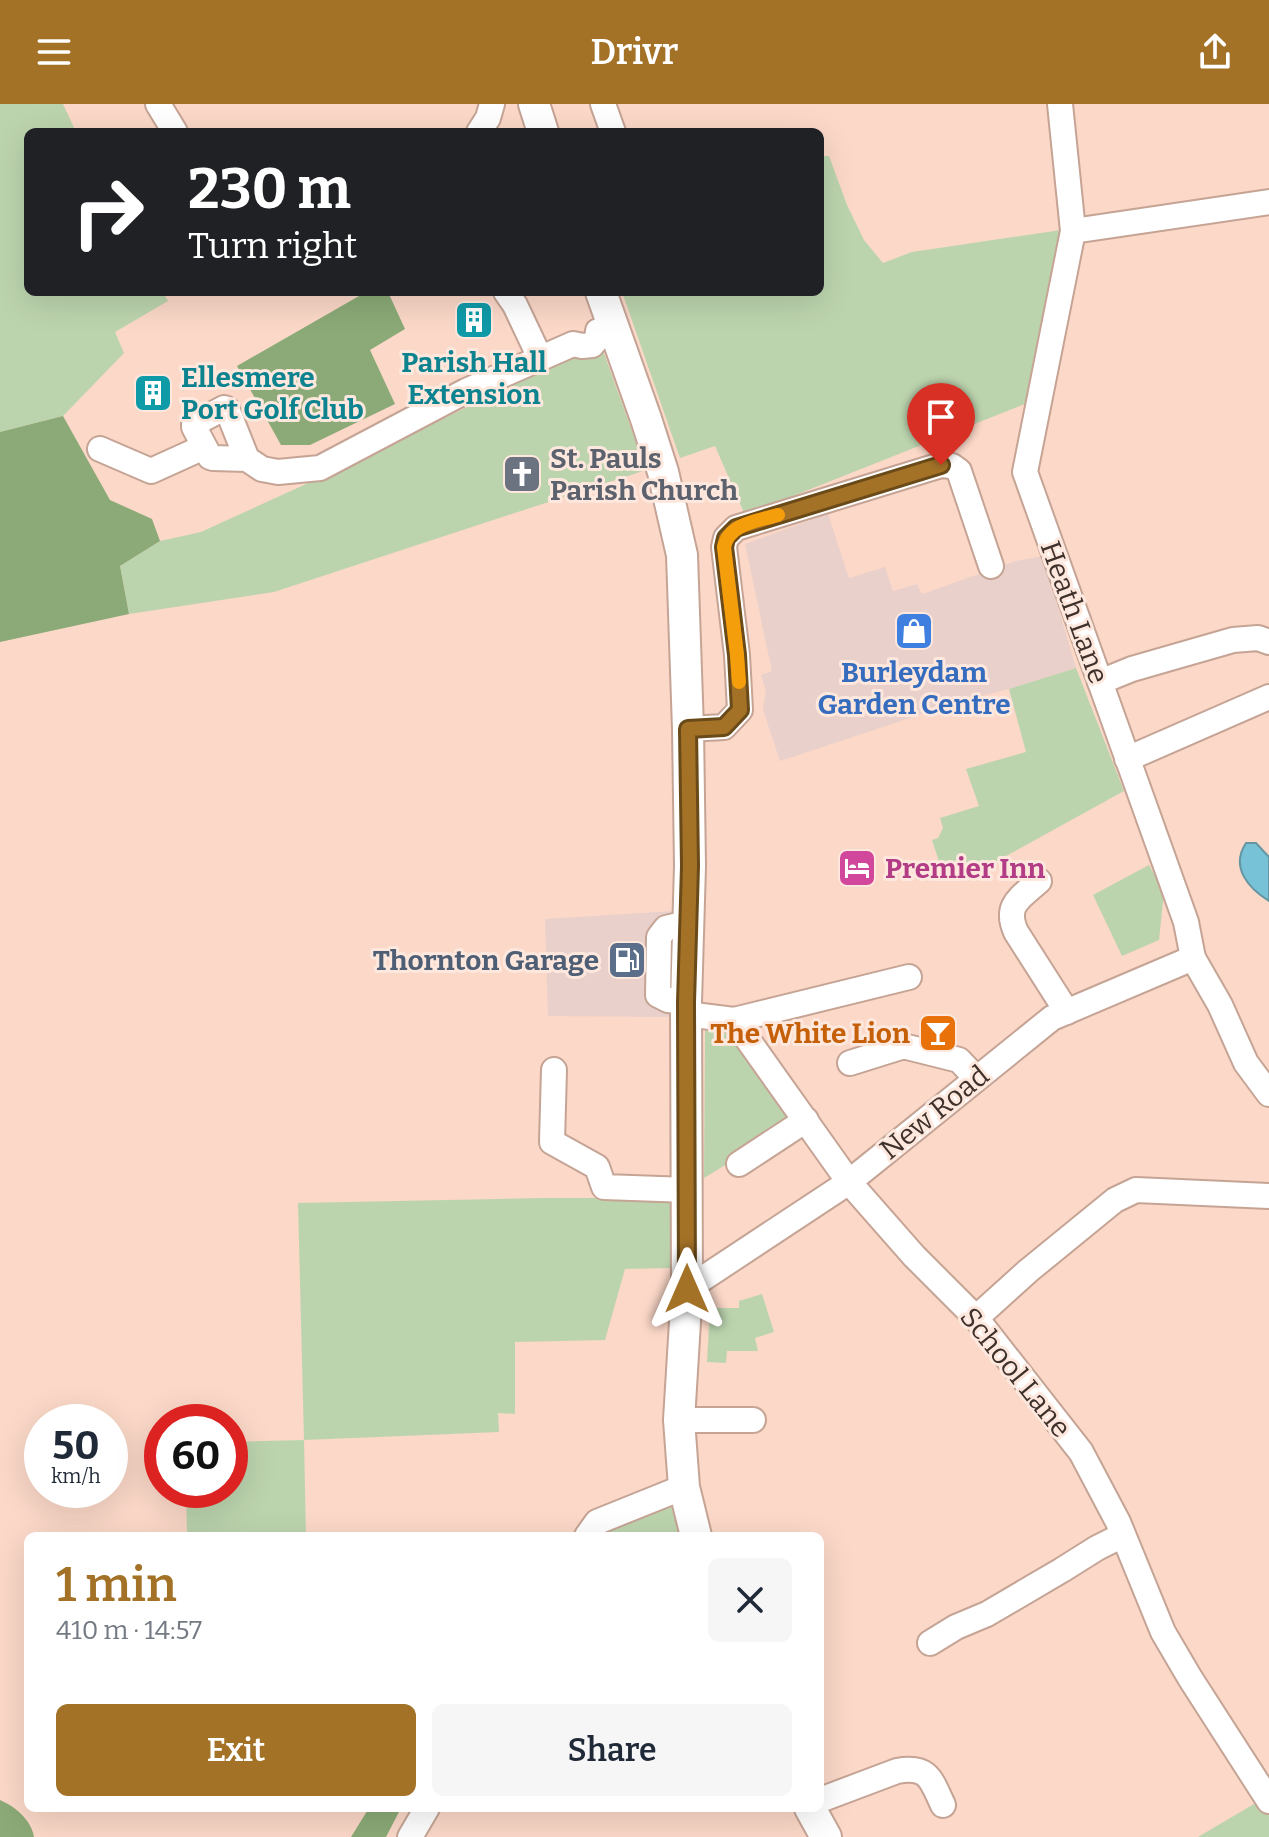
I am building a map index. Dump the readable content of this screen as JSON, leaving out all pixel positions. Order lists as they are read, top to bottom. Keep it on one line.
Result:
{"streets":{"street":["Heath Lane","New Road","School Lane"]},"crossings":[["Heath Lane","New Road"],["New Road","School Lane"]],"places":{"building":["Parish Hall Extension","Ellesmere Port Golf Club"],"church":["St. Pauls Parish Church"],"shop":["Burleydam Garden Centre"],"hotel":["Premier Inn"],"fuel station":["Thornton Garage"],"bar":["The White Lion"]},"page":{"header":"Drivr","turn":["230 m","Turn right"],"speed":"50 km/h","limit":"60","heading":["1 min","410 m · 14:57"],"buttons":["Exit","Share"]}}
